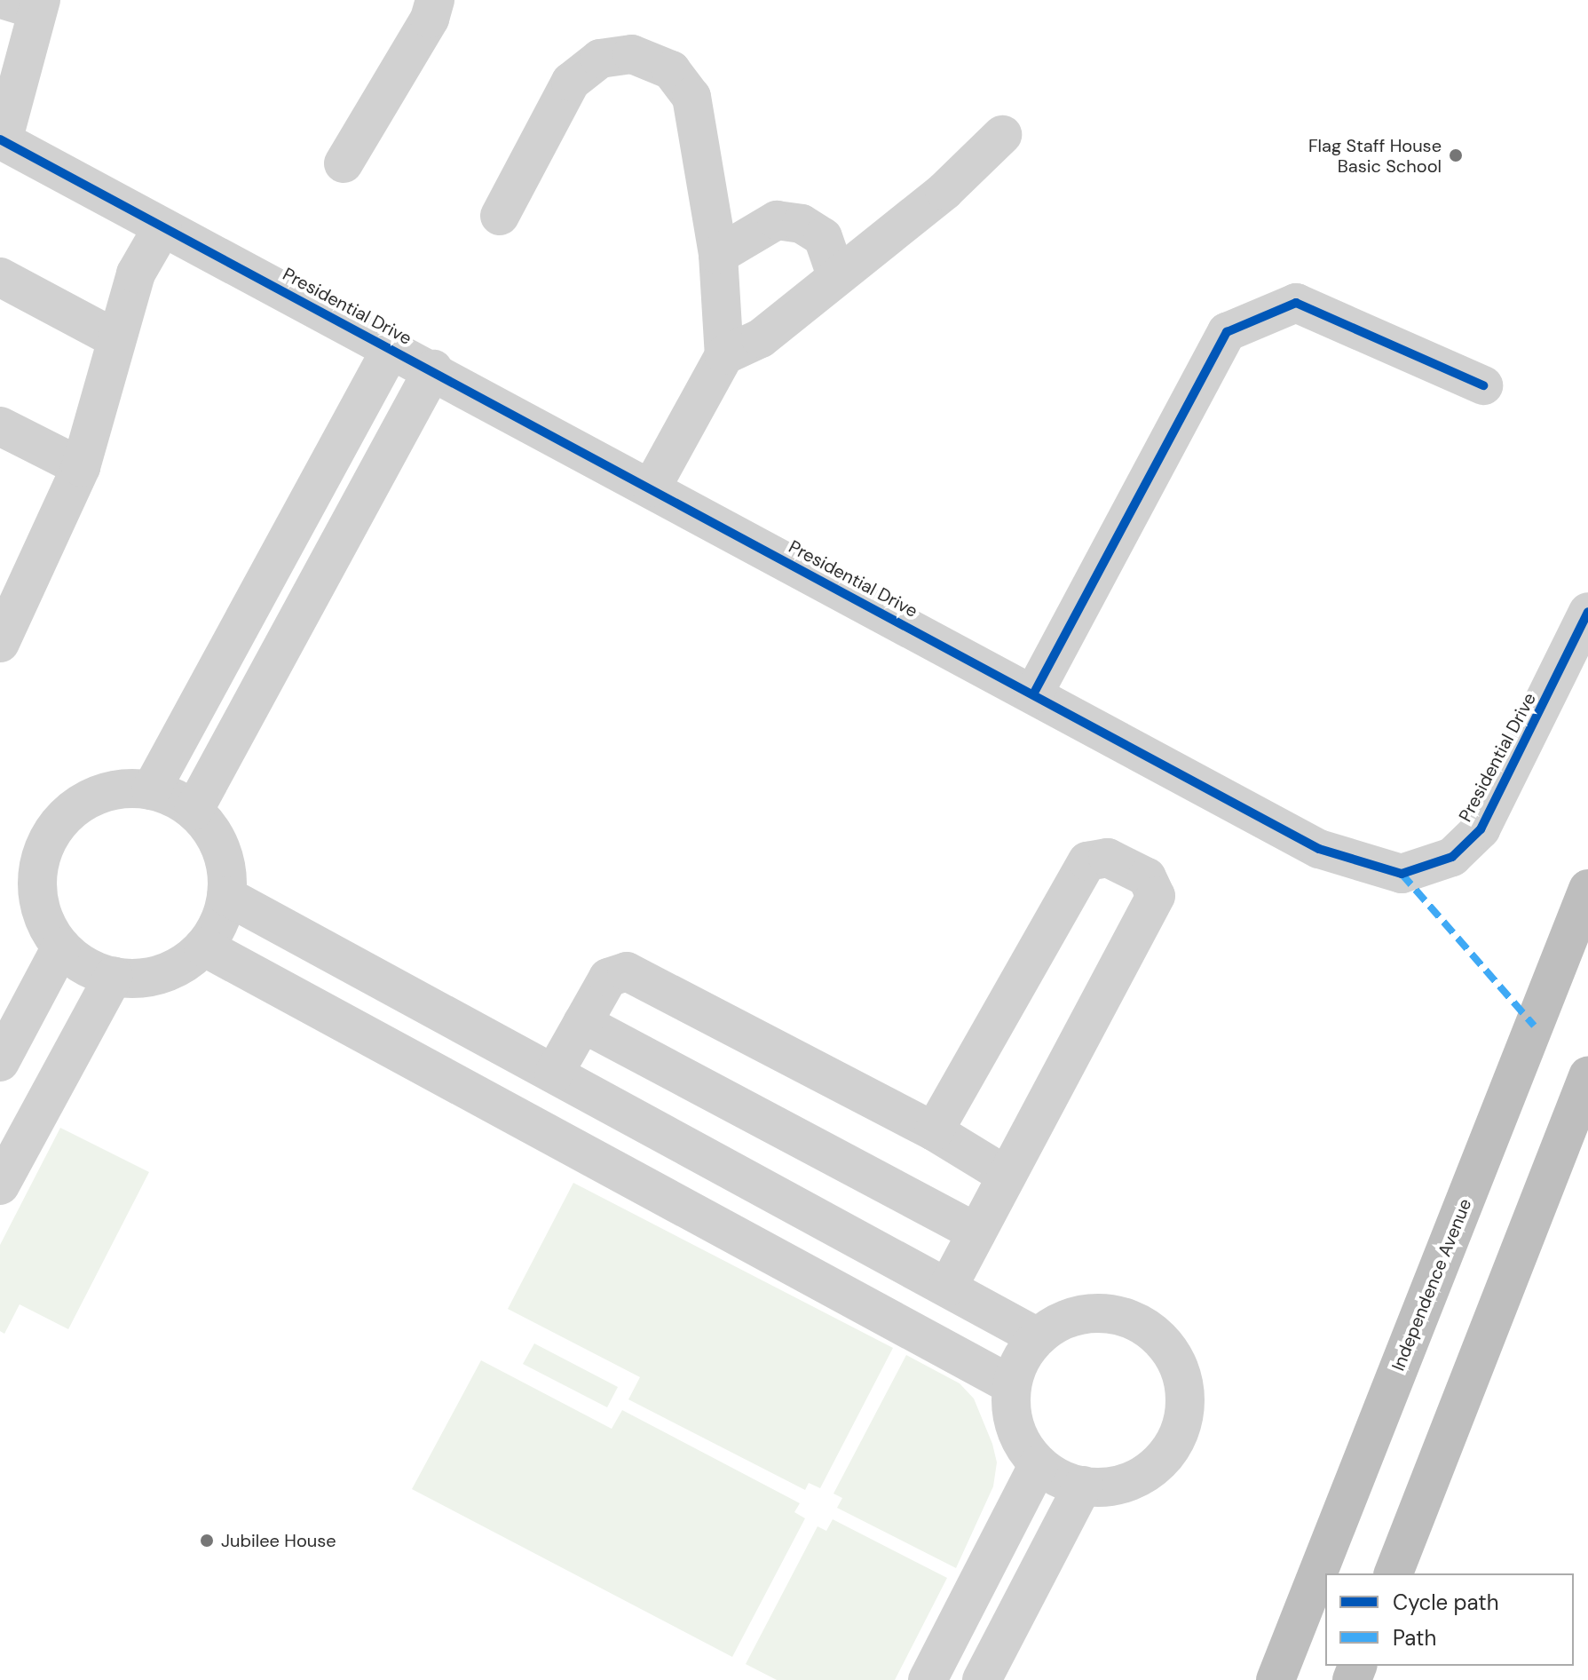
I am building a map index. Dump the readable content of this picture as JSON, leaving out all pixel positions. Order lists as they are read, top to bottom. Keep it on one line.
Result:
{"streets":{"highway":["Independence Avenue"],"street":["Presidential Drive"]},"places":["Flag Staff House Basic School","Jubilee House"],"legend":["Cycle path","Path"]}
